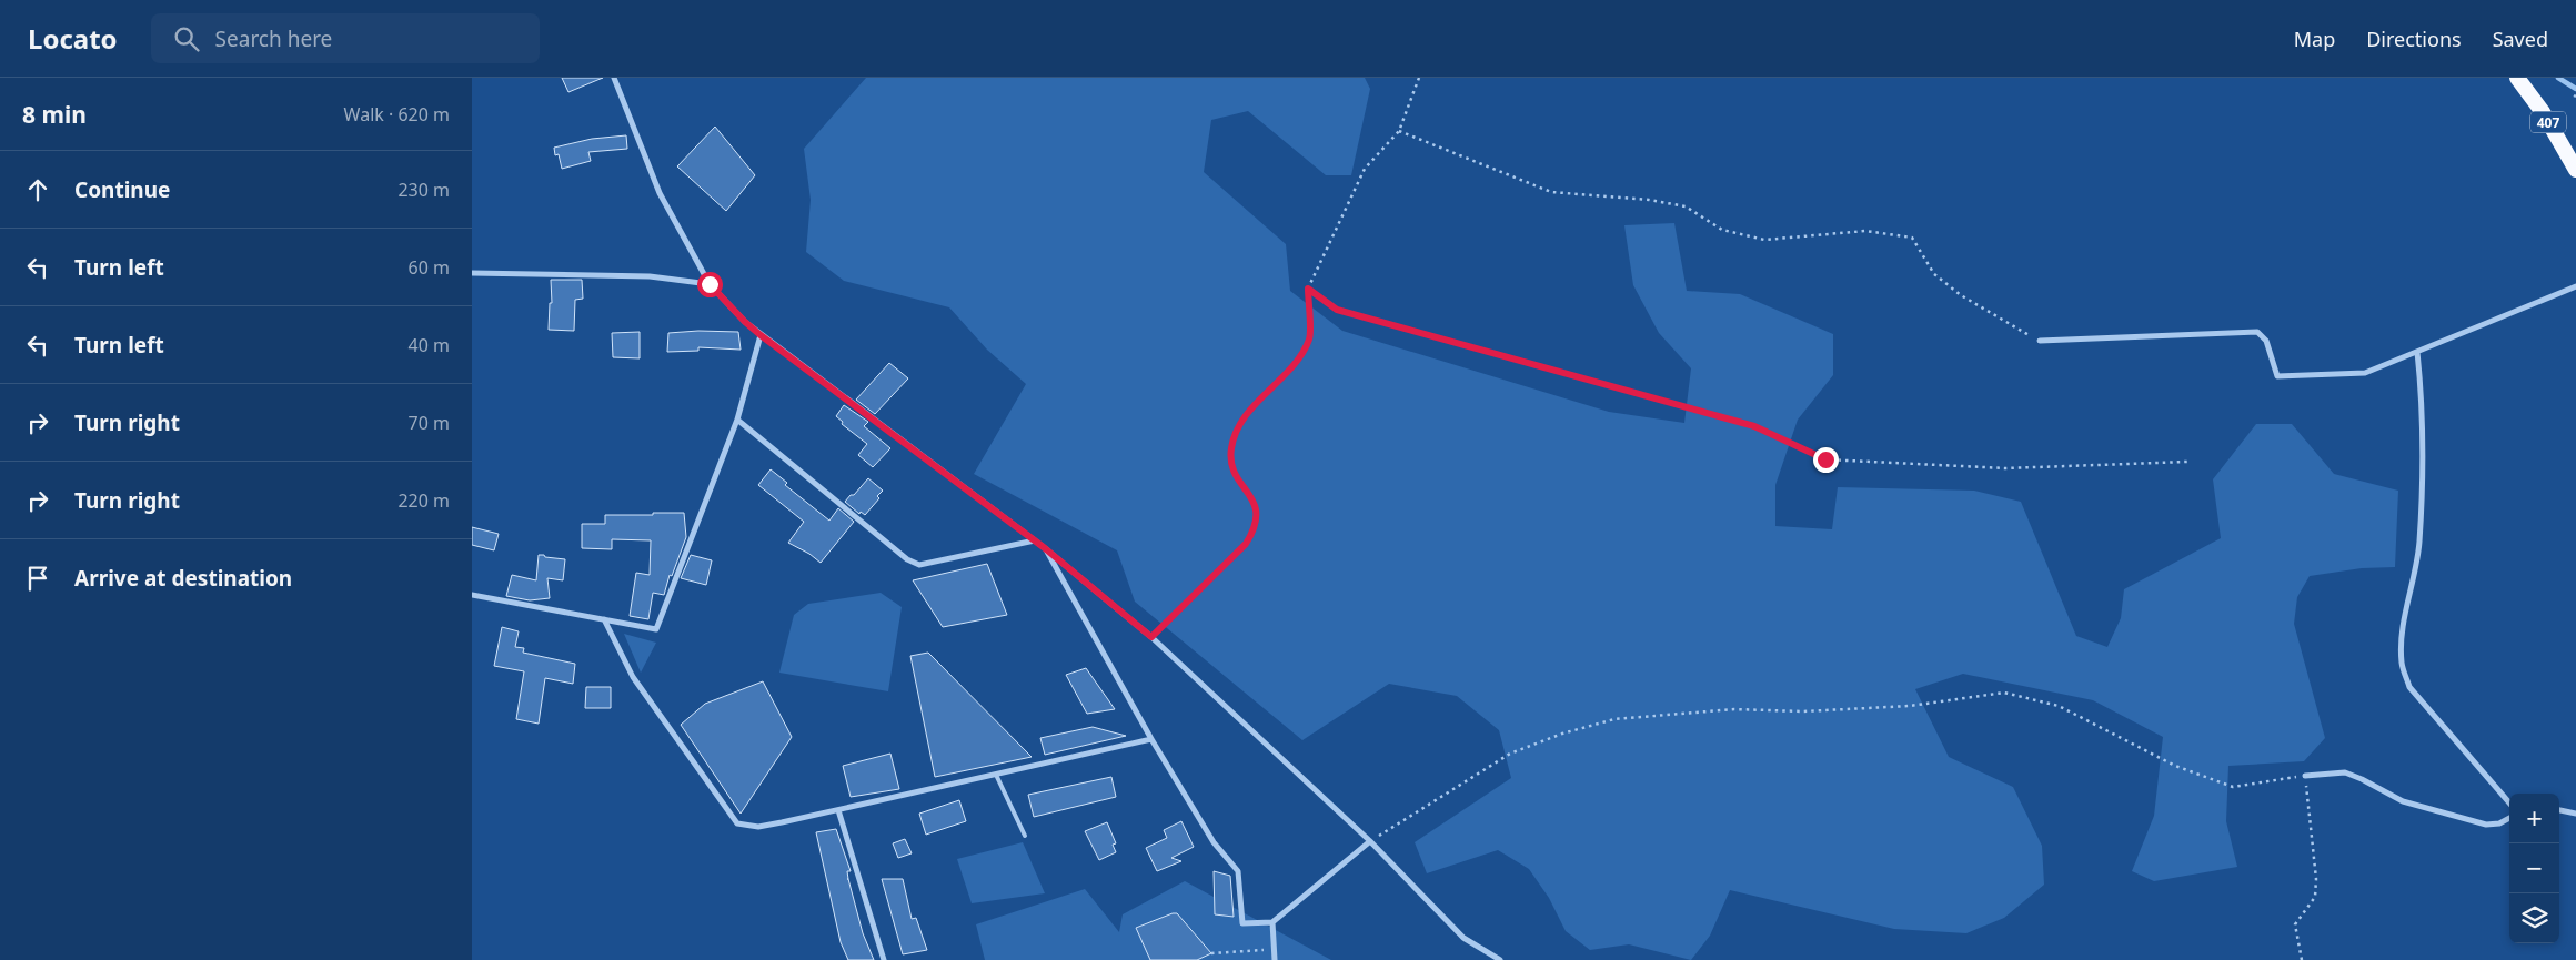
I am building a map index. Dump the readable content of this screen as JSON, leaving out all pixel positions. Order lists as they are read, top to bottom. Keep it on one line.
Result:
{"streets":{"highway":["407"]},"page":{"header":"Locato","search":"Search here","nav":["Map","Directions","Saved"],"heading":["8 min","Walk · 620 m"],"list":[["Continue","230 m"],["Turn left","60 m"],["Turn left","40 m"],["Turn right","70 m"],["Turn right","220 m"],"Arrive at destination"],"map_buttons":["+","−"]}}
